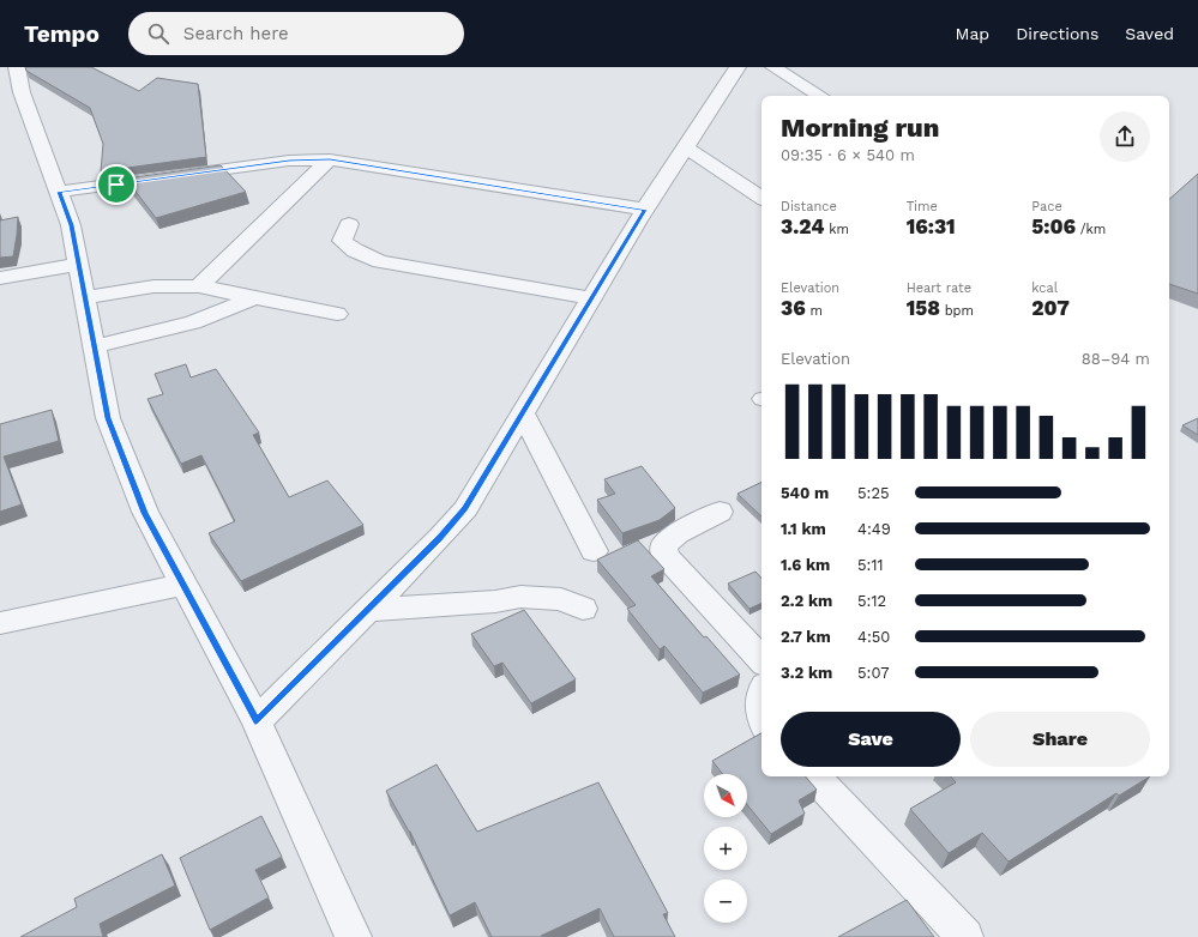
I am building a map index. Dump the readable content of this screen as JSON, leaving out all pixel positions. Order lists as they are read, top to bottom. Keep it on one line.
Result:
{"north":"bottom right","page":{"header":"Tempo","search":"Search here","nav":["Map","Directions","Saved"],"heading":["Morning run","09:35 · 6 × 540 m"],"stats":[["Distance","3.24 km"],["Time","16:31"],["Pace","5:06 /km"],["Elevation","36 m"],["Heart rate","158 bpm"],["kcal","207"]],"chart":["Elevation","88–94 m"],"list":[{"name":"540 m","note":"5:25"},{"name":"1.1 km","note":"4:49"},{"name":"1.6 km","note":"5:11"},{"name":"2.2 km","note":"5:12"},{"name":"2.7 km","note":"4:50"},{"name":"3.2 km","note":"5:07"}],"buttons":["Save","Share"],"map_buttons":["+","−"]}}
